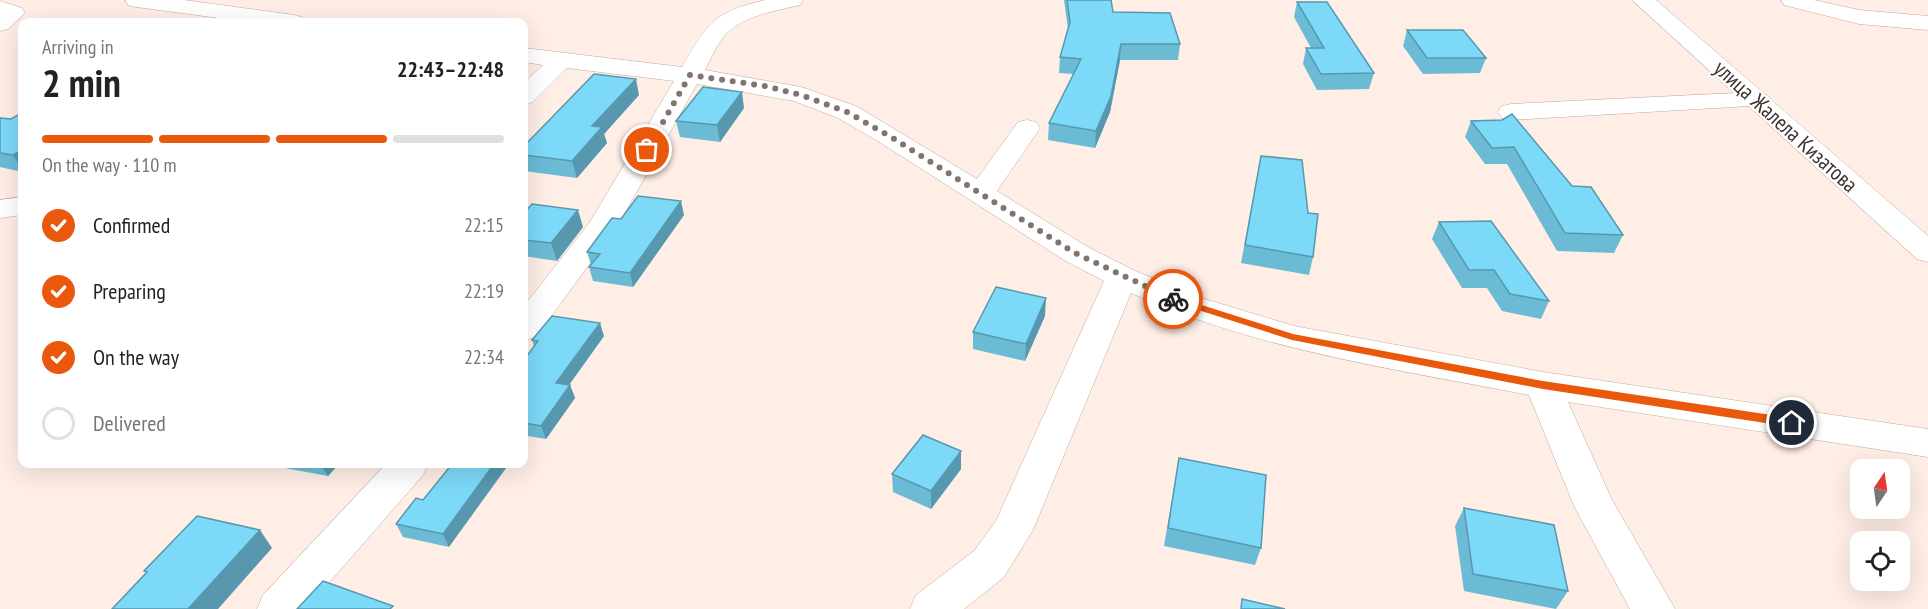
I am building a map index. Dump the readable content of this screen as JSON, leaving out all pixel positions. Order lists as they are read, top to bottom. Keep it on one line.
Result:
{"streets":{"street":["улица Жалела Кизатова"]},"north":"top","page":{"heading":["2 min","Arriving in","22:43–22:48"],"bar":"On the way · 110 m","list":[["Confirmed","22:15"],["Preparing","22:19"],["On the way","22:34"],"Delivered"]}}
